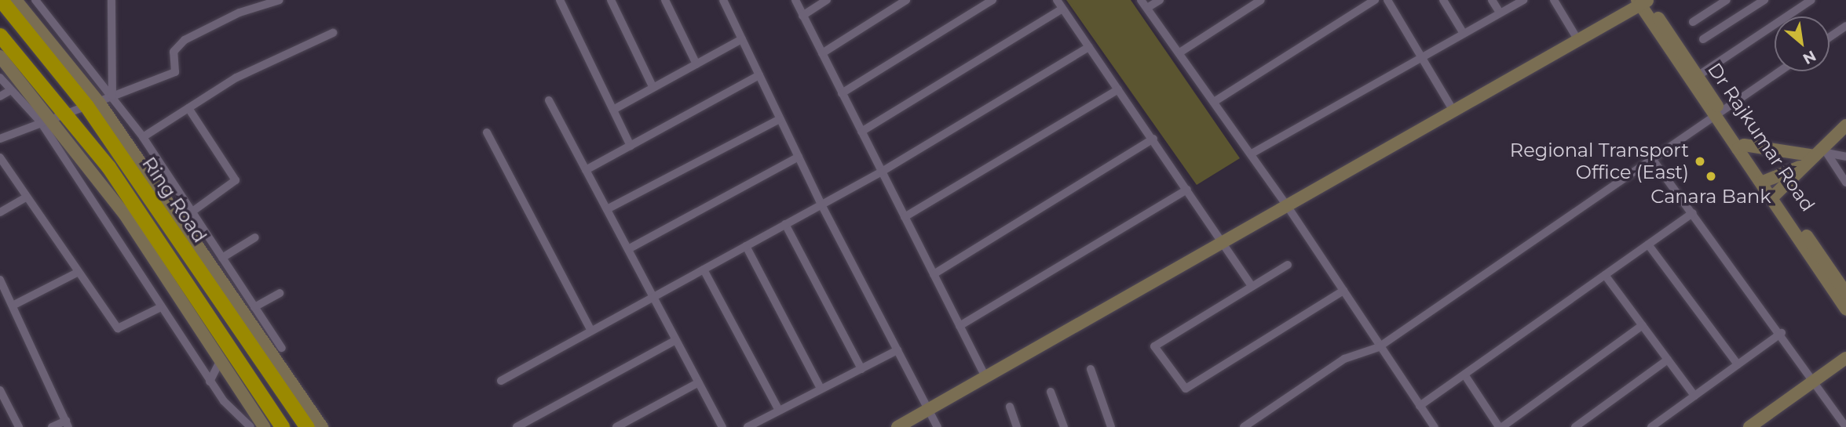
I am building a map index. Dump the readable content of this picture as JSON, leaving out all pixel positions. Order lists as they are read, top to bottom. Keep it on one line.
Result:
{"streets":{"highway":["Ring Road"],"street":["Dr Rajkumar Road"]},"places":["Regional Transport Office (East)","Canara Bank"],"north":"bottom right"}
